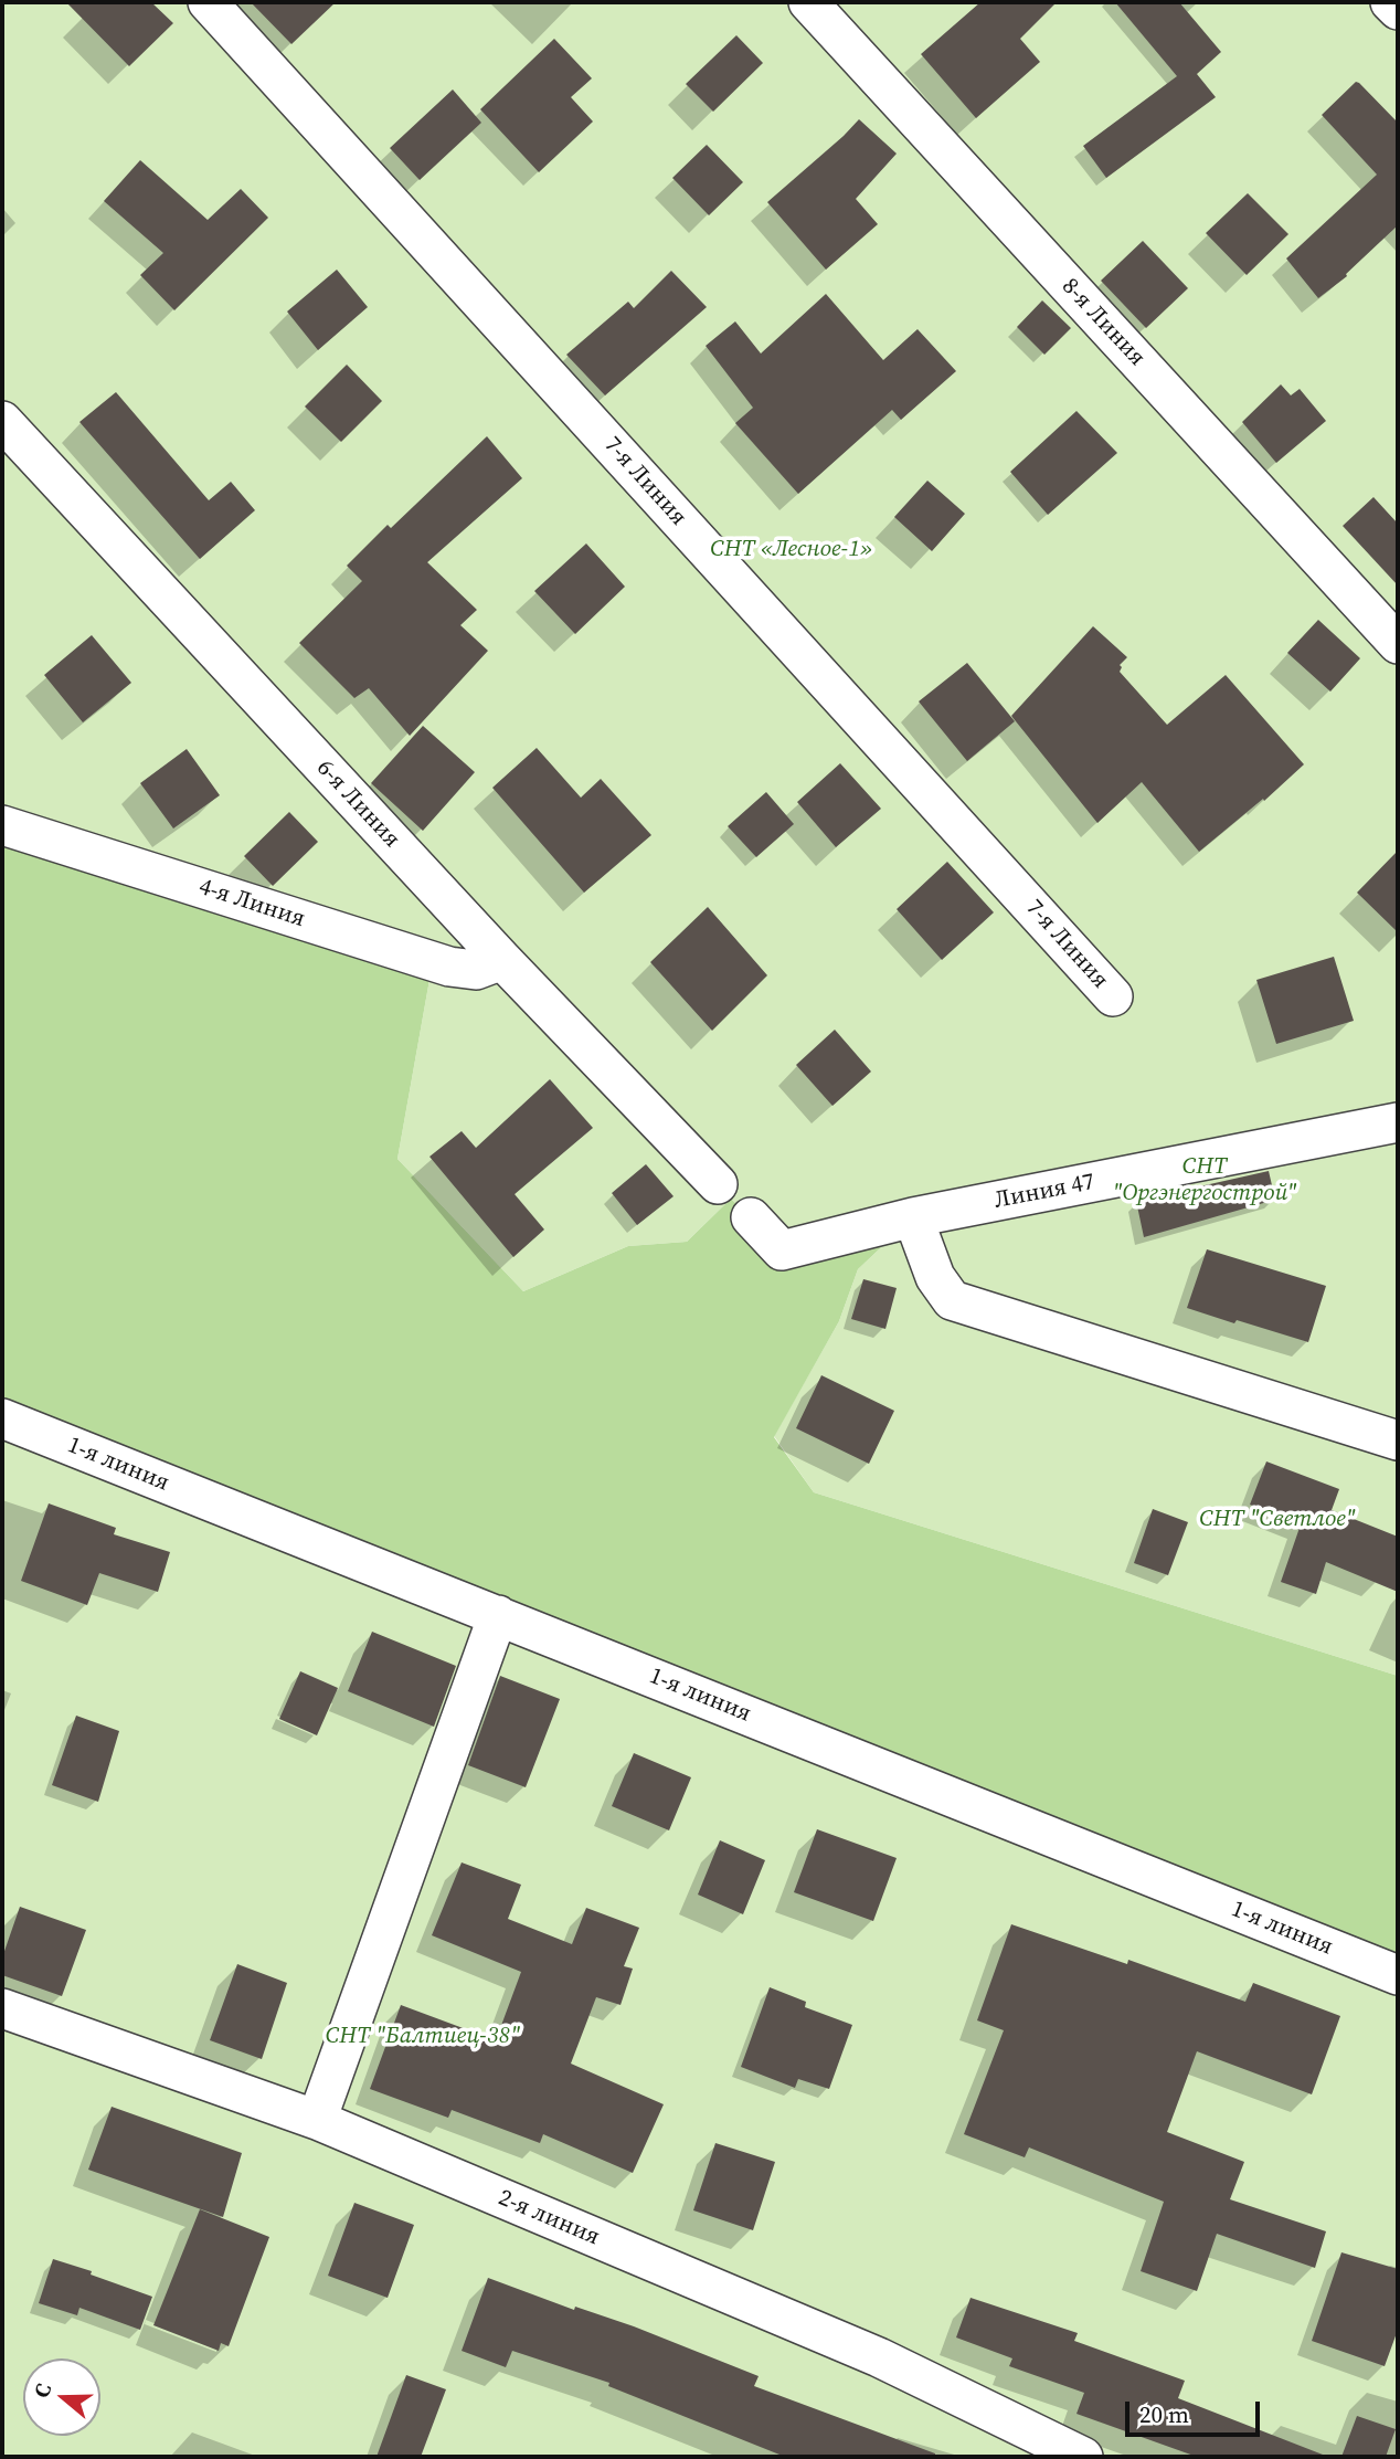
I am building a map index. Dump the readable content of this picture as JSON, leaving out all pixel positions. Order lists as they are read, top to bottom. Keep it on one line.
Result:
{"streets":{"street":["8-я Линия","7-я Линия","6-я Линия","4-я Линия","Линия 47","1-я линия","2-я линия"]},"crossings":[["6-я Линия","4-я Линия"]],"parks":["СНТ «Лесное-1»","СНТ \"Оргэнергострой\"","СНТ \"Светлое\"","СНТ \"Балтиец-38\""],"scale_bar":"20 m","north":"left"}
